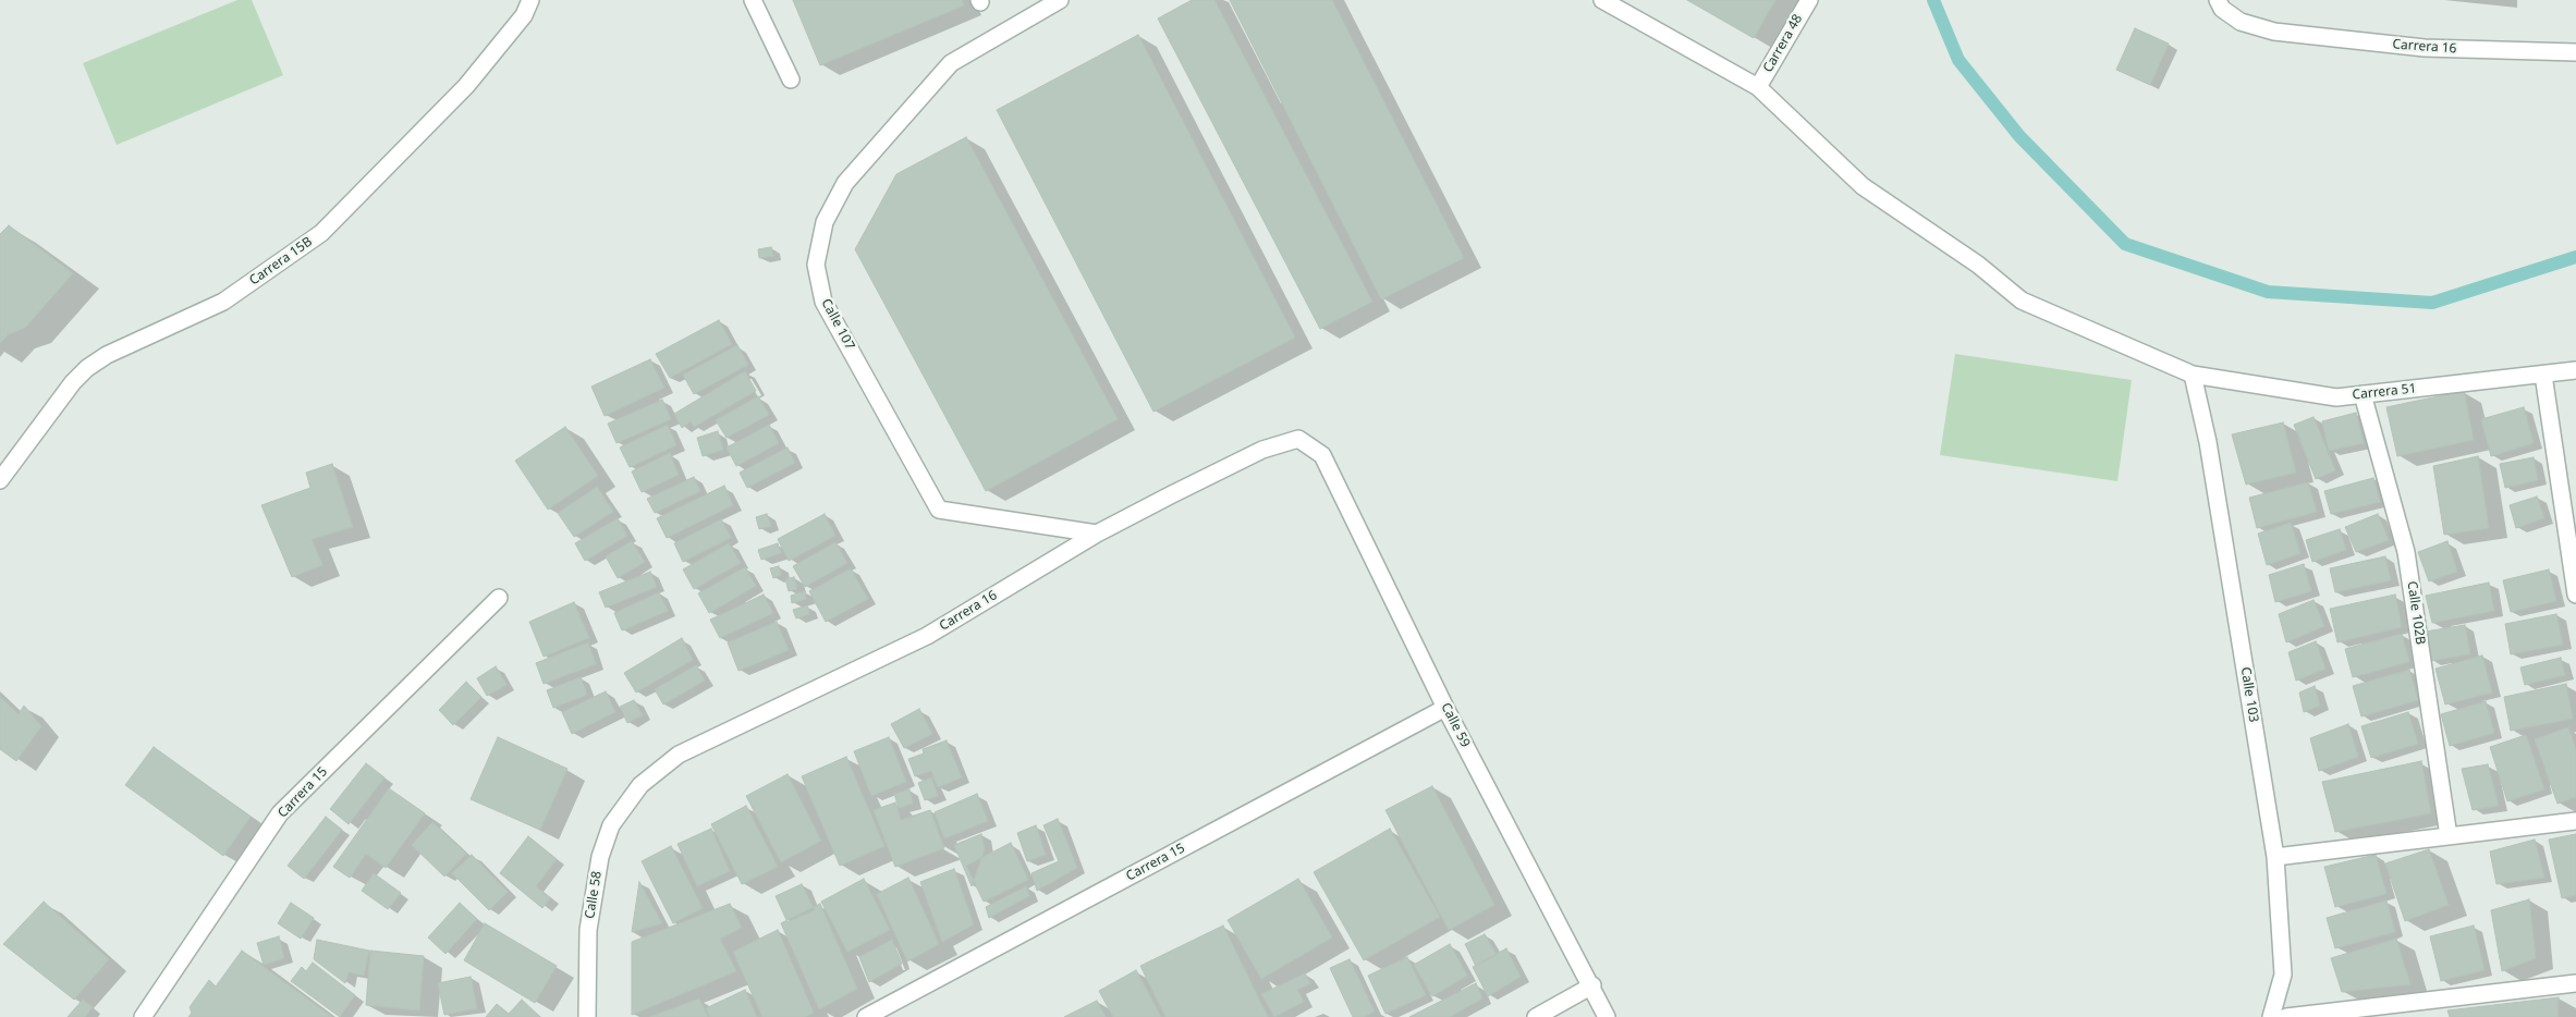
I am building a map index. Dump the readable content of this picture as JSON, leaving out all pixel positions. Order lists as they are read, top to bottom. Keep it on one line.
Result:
{"streets":{"street":["Carrera 48","Carrera 16","Carrera 15B","Calle 107","Carrera 51","Calle 102B","Calle 103","Calle 59","Carrera 15","Calle 58"]},"crossings":[["Carrera 48","Carrera 51"],["Carrera 16","Calle 107"],["Carrera 16","Calle 59"],["Carrera 16","Calle 58"],["Carrera 51","Calle 102B"],["Carrera 51","Calle 103"],["Calle 59","Carrera 15"]]}
